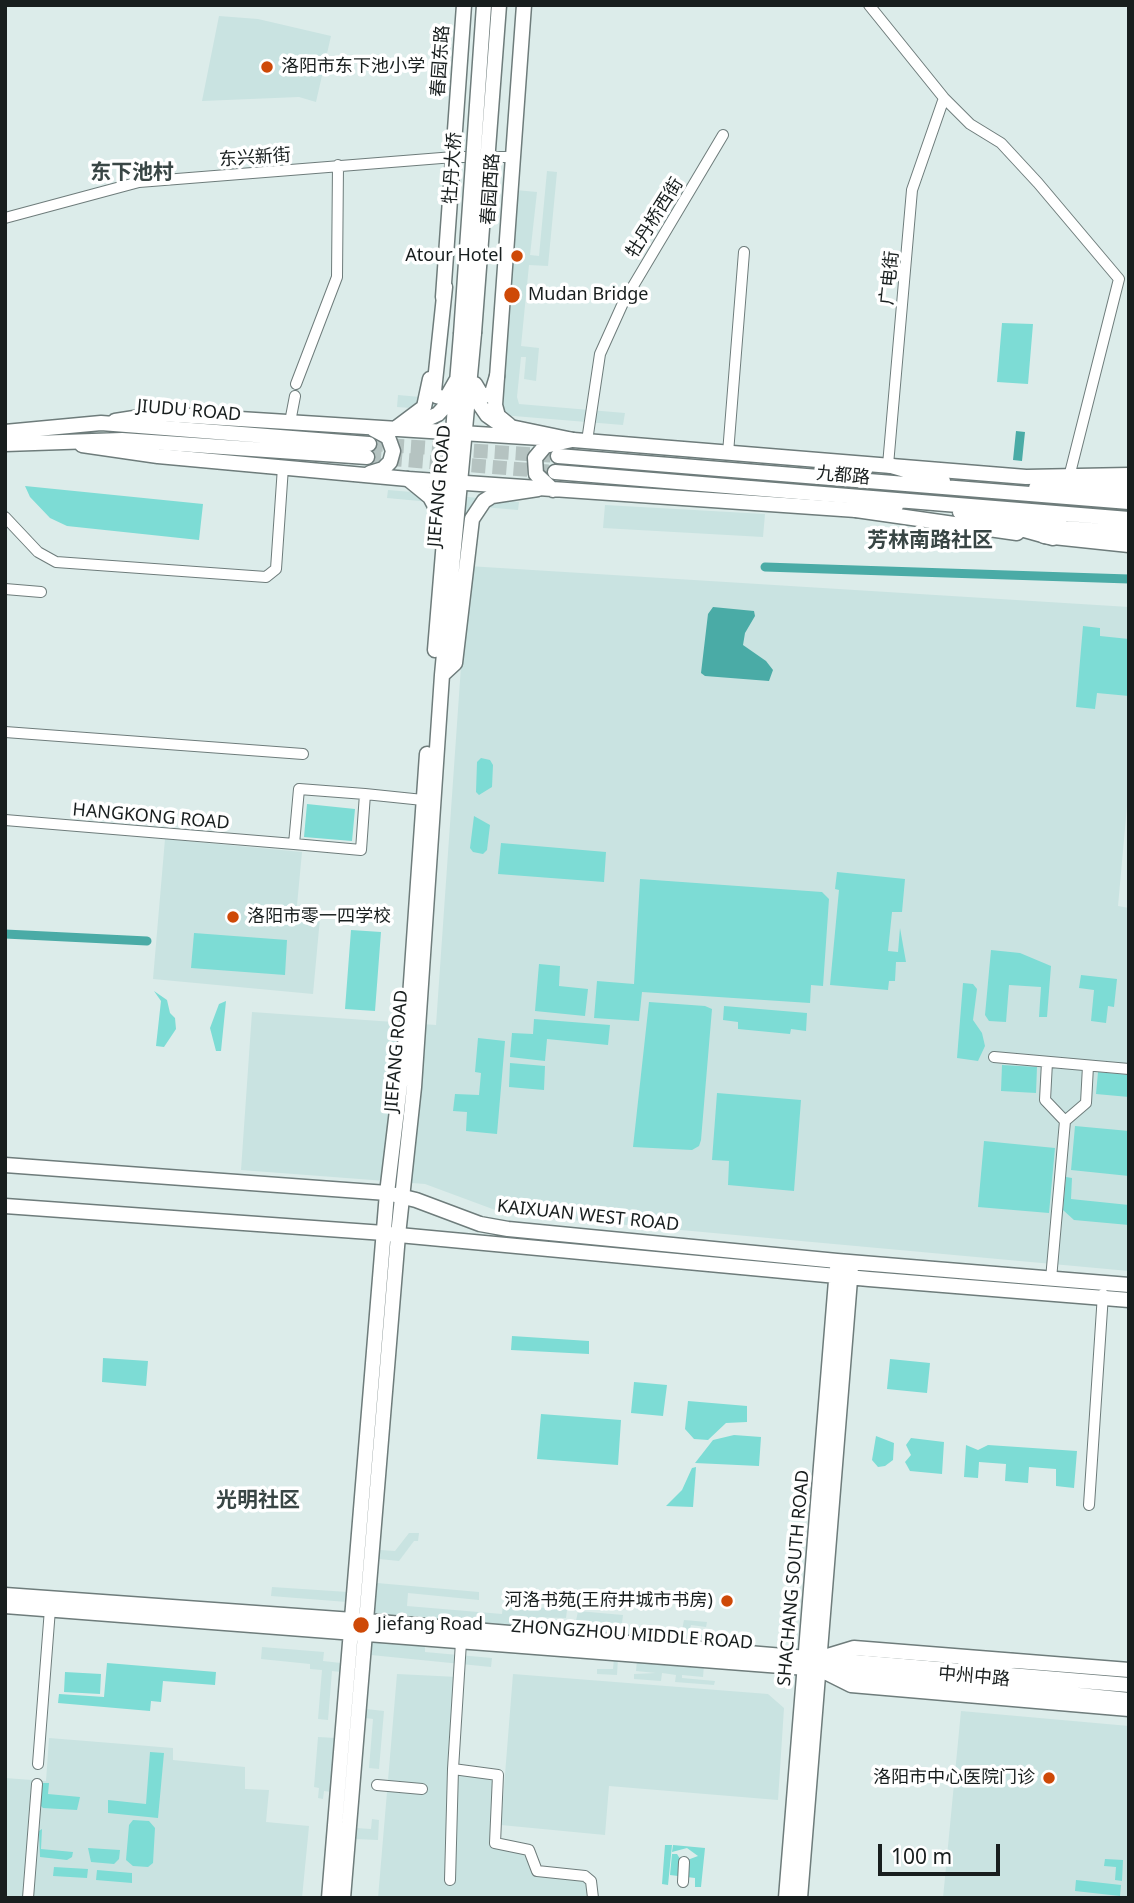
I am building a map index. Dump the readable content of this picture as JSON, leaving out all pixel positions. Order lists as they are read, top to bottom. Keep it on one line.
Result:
{"streets":{"main road":["春园东路","牡丹大桥","春园西路","JIUDU ROAD","九都路","JIEFANG ROAD","KAIXUAN WEST ROAD","SHACHANG SOUTH ROAD","ZHONGZHOU MIDDLE ROAD","中州中路"],"street":["东兴新街","牡丹桥西街","广电街","HANGKONG ROAD"]},"crossings":[["春园东路","东兴新街"],["东兴新街","春园西路"],["牡丹大桥","JIEFANG ROAD"],["广电街","九都路"],["JIEFANG ROAD","KAIXUAN WEST ROAD"],["JIEFANG ROAD","ZHONGZHOU MIDDLE ROAD"],["KAIXUAN WEST ROAD","SHACHANG SOUTH ROAD"],["SHACHANG SOUTH ROAD","ZHONGZHOU MIDDLE ROAD"],["SHACHANG SOUTH ROAD","中州中路"],["ZHONGZHOU MIDDLE ROAD","中州中路"]],"districts":["东下池村","芳林南路社区","光明社区"],"places":["洛阳市东下池小学","Atour Hotel","Mudan Bridge","洛阳市零一四学校","河洛书苑(王府井城市书房)","Jiefang Road","洛阳市中心医院门诊"],"scale_bar":"100 m"}
